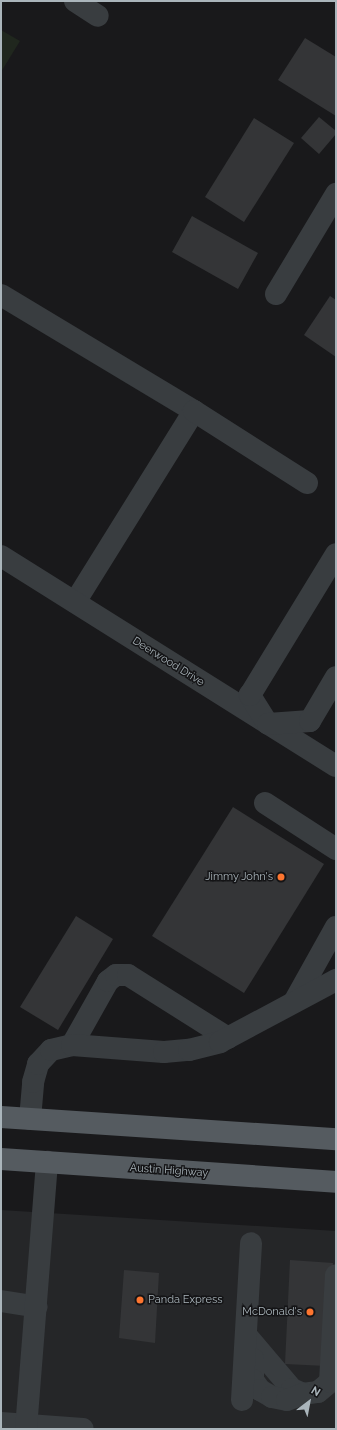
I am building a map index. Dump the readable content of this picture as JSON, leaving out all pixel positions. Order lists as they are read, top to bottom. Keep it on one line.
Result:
{"streets":{"main road":["Austin Highway"],"street":["Deerwood Drive"]},"places":["Jimmy John's","Panda Express","McDonald's"],"north":"top right"}
